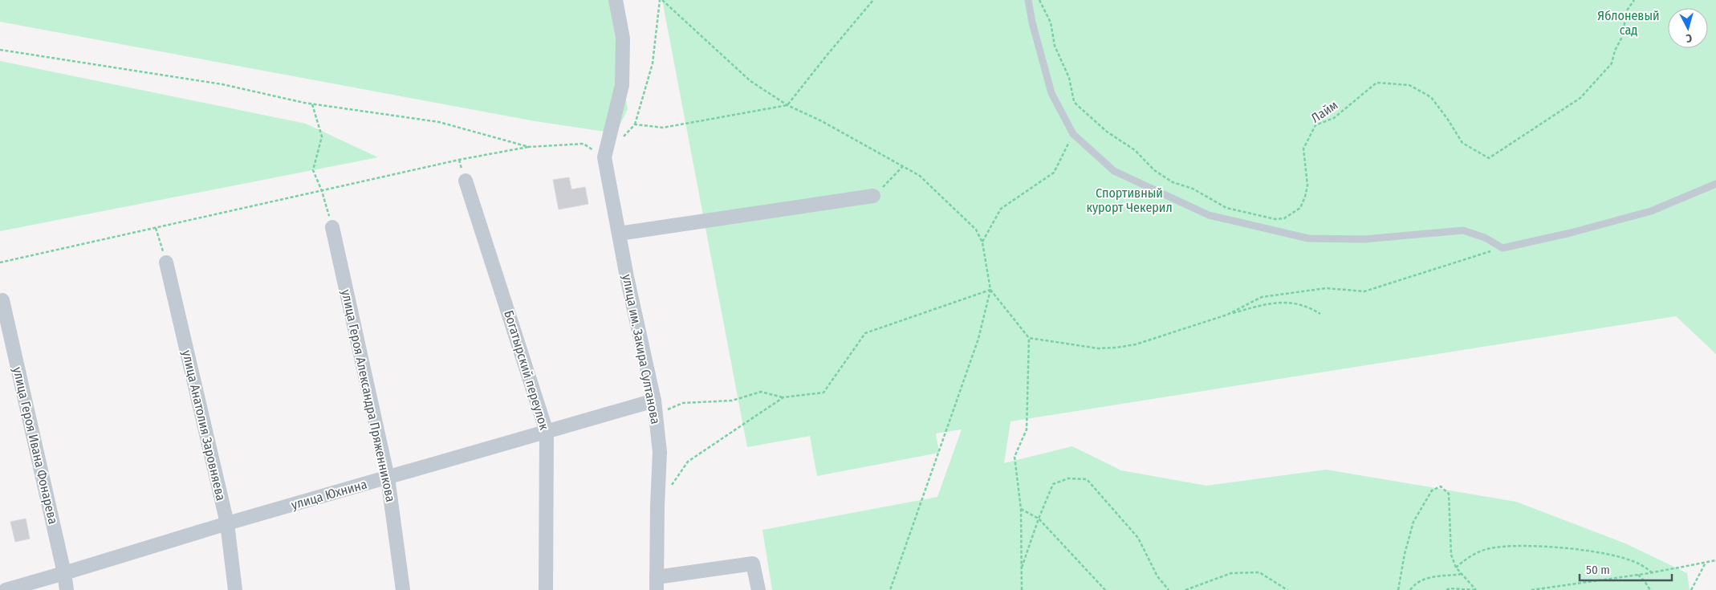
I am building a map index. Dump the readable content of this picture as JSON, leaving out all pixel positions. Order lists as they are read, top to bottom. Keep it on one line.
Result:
{"streets":{"street":["улица им. Закира Султанова","Богатырский переулок","улица Героя Александра Пряженникова","улица Анатолия Заровняева","улица Героя Ивана Фонарева","улица Юхнина"],"path":["Лайм"]},"crossings":[["улица им. Закира Султанова","улица Юхнина"],["Богатырский переулок","улица Юхнина"],["улица Героя Александра Пряженникова","улица Юхнина"],["улица Анатолия Заровняева","улица Юхнина"],["улица Героя Ивана Фонарева","улица Юхнина"]],"parks":["Яблоневый сад","Спортивный курорт Чекерил"],"scale_bar":"50 m","north":"bottom"}
